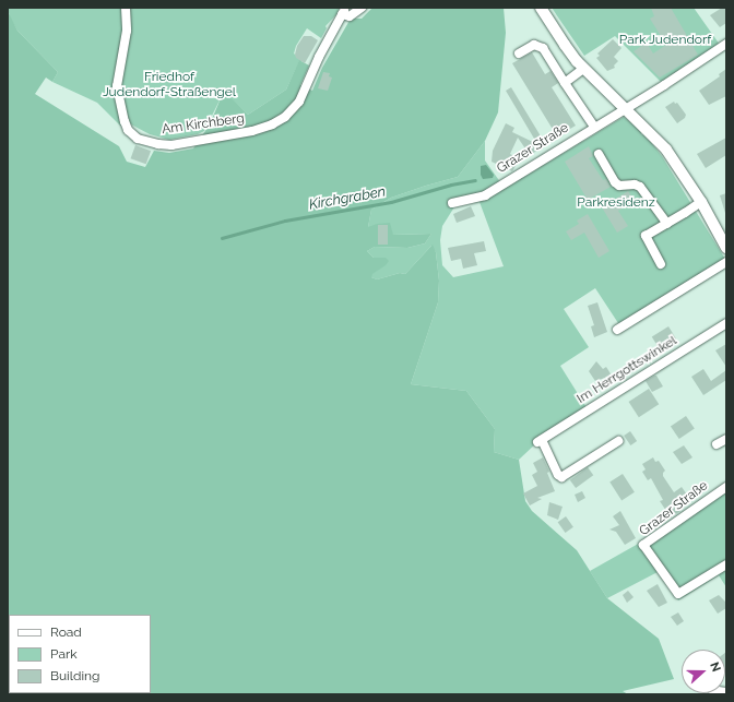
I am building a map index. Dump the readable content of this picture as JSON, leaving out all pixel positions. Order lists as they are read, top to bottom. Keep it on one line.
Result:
{"streets":{"street":["Am Kirchberg","Grazer Straße","Im Herrgottswinkel"]},"water":["Kirchgraben"],"parks":["Park Judendorf","Friedhof Judendorf-Straßengel","Parkresidenz"],"legend":["Road","Park","Building"],"north":"right"}
